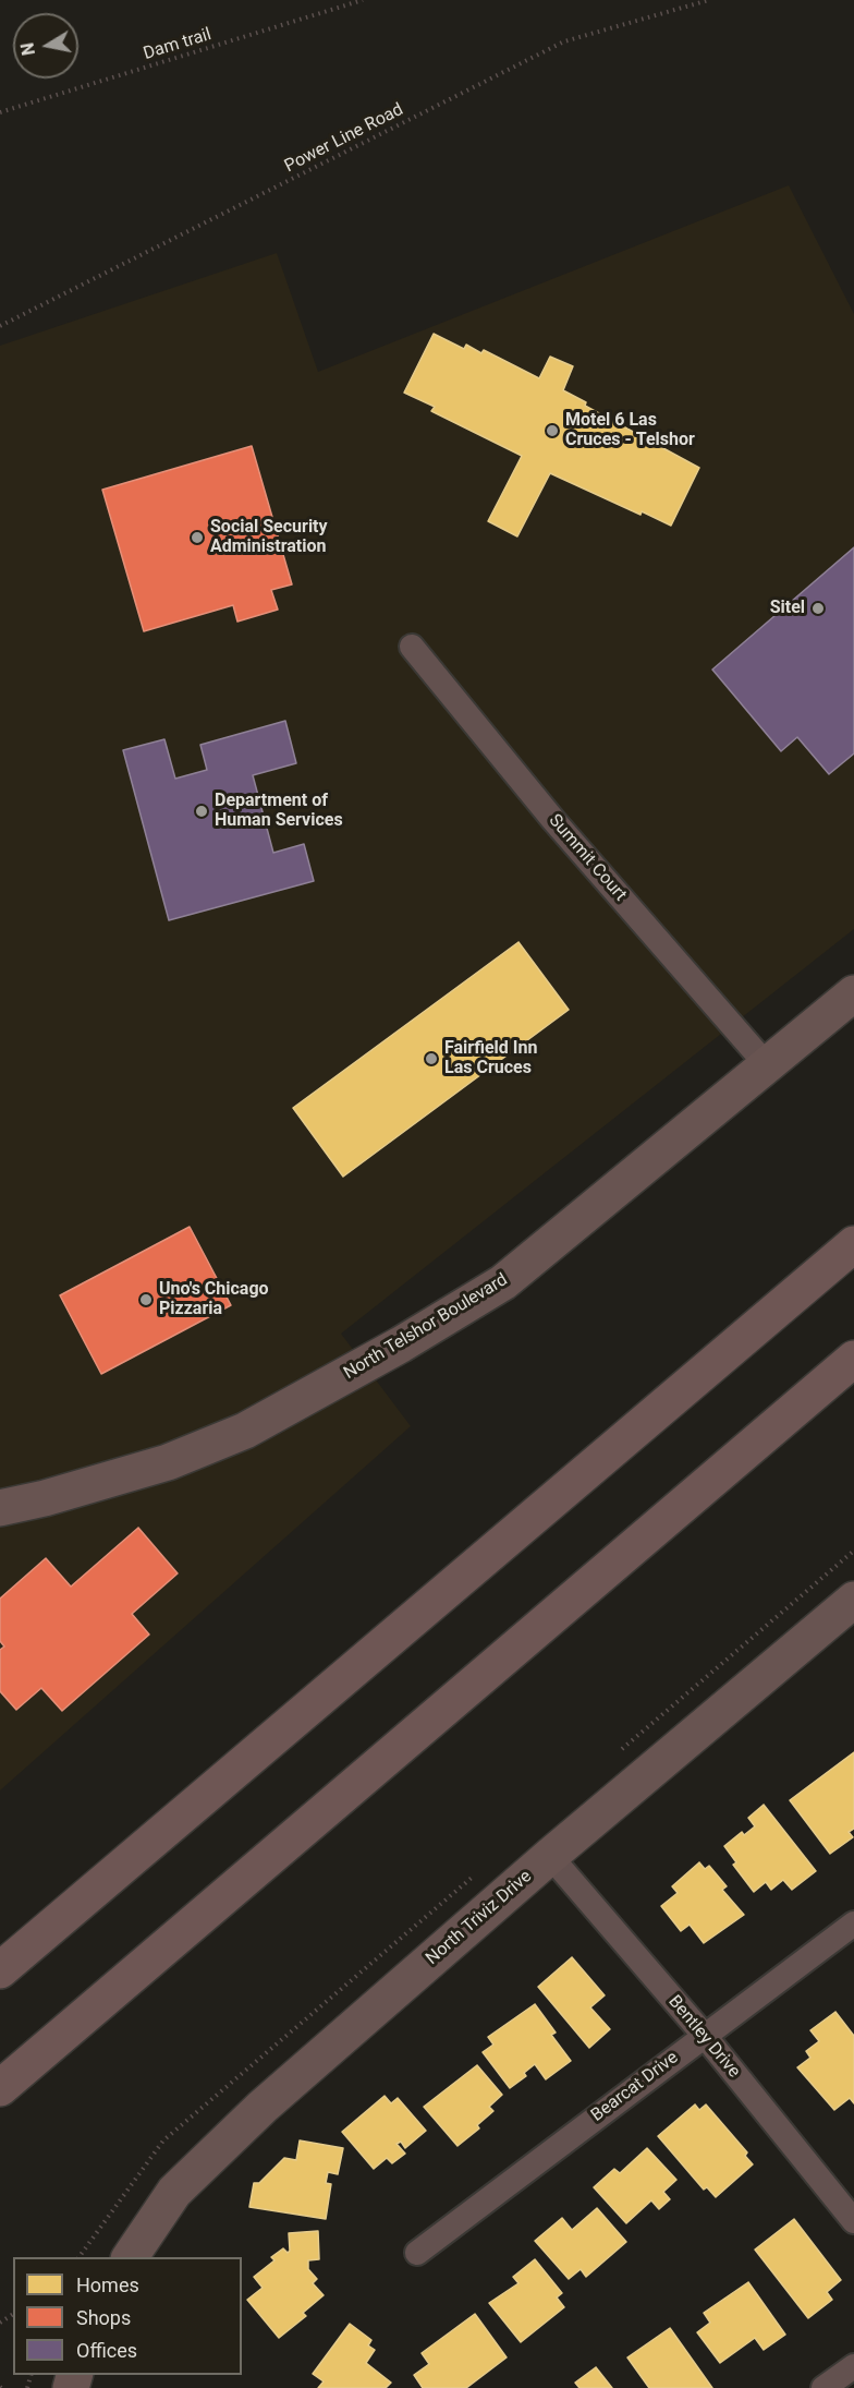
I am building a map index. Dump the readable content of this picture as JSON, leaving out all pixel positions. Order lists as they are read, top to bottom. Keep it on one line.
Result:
{"streets":{"main road":["North Telshor Boulevard","North Triviz Drive"],"street":["Summit Court","Bentley Drive","Bearcat Drive"],"path":["Dam trail","Power Line Road"]},"crossings":[["Summit Court","North Telshor Boulevard"],["North Triviz Drive","Bentley Drive"],["Bentley Drive","Bearcat Drive"]],"places":["Motel 6 Las Cruces - Telshor","Social Security Administration","Sitel","Department of Human Services","Fairfield Inn Las Cruces","Uno's Chicago Pizzaria"],"legend":["Homes","Shops","Offices"],"north":"left"}
